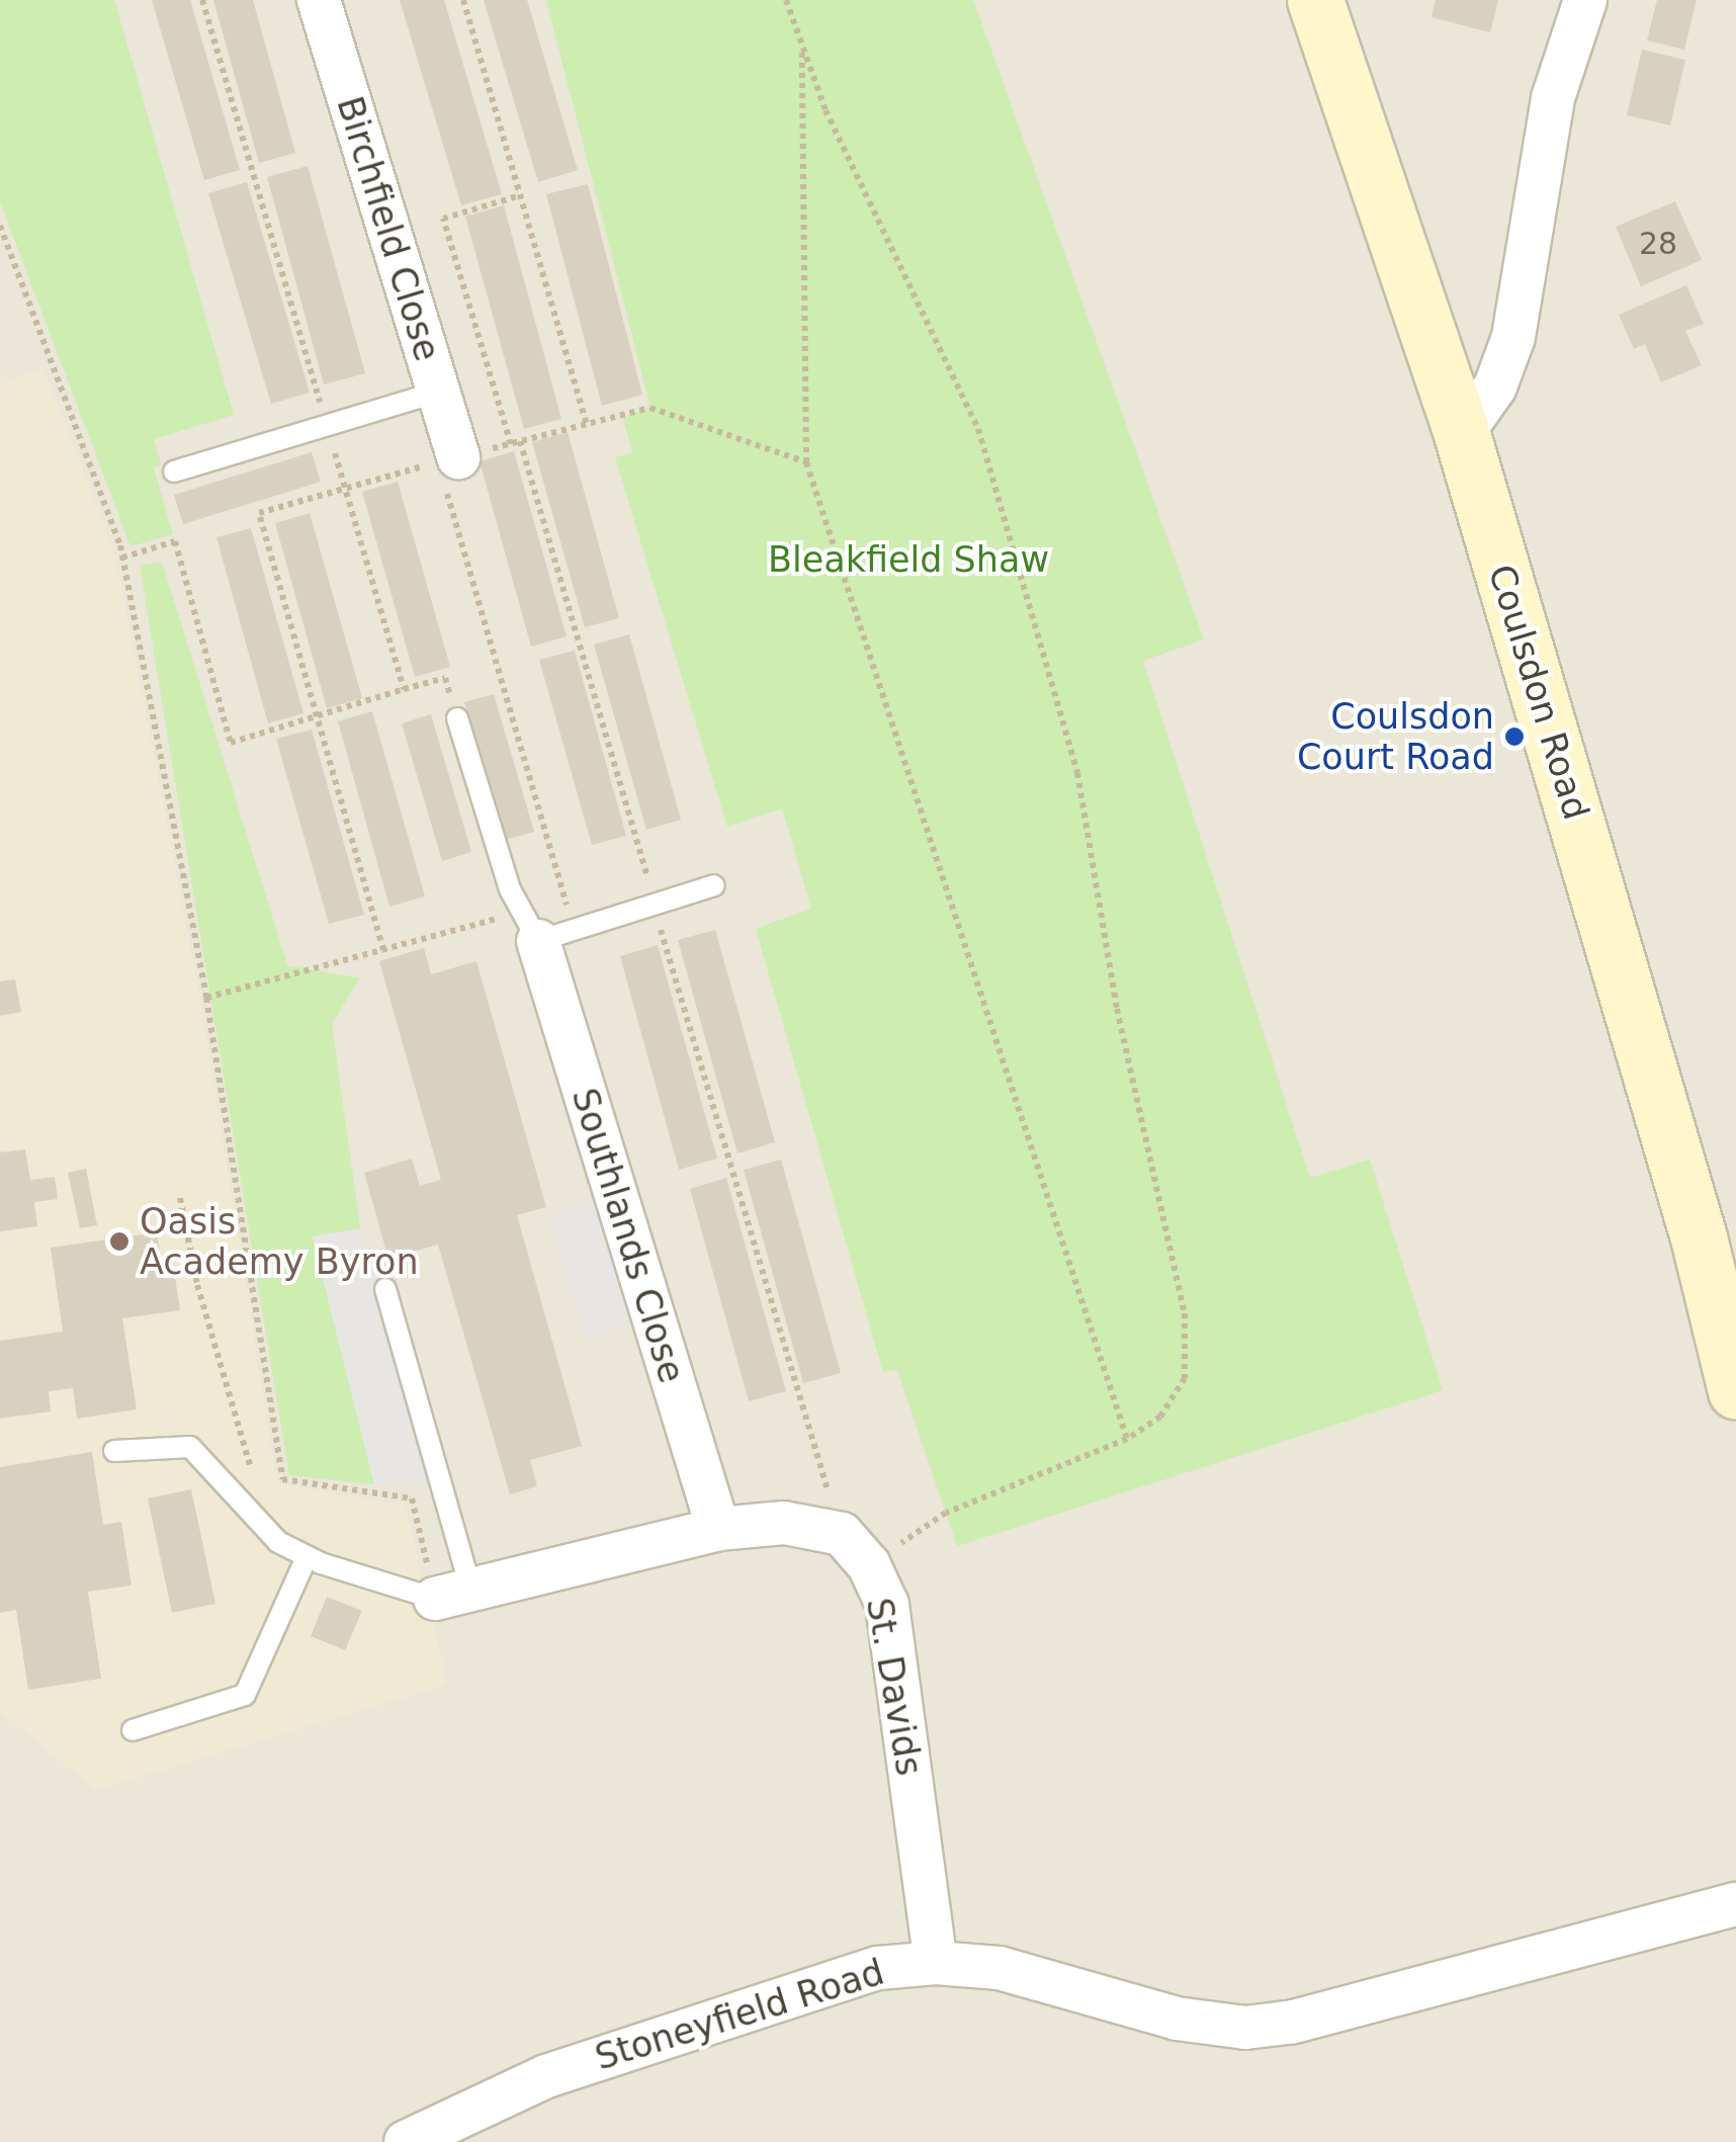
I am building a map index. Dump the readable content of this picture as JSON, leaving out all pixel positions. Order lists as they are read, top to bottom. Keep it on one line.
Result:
{"streets":{"main road":["Coulsdon Road"],"street":["Birchfield Close","Southlands Close","St. Davids","Stoneyfield Road"]},"crossings":[["St. Davids","Stoneyfield Road"]],"parks":["Bleakfield Shaw"],"places":["Coulsdon Court Road","Oasis Academy Byron"],"house_numbers":["28"]}
